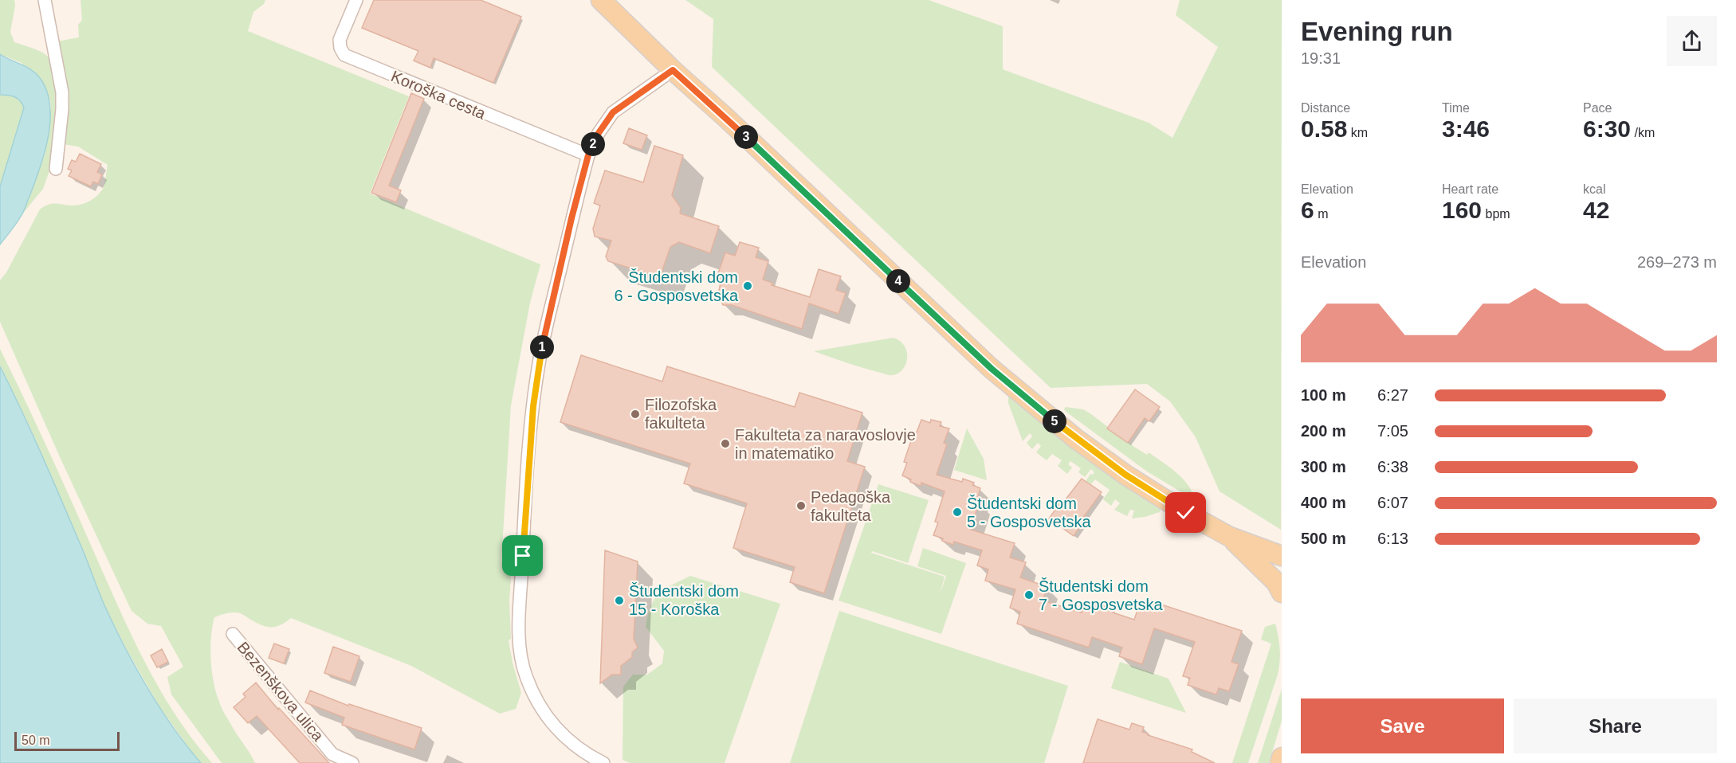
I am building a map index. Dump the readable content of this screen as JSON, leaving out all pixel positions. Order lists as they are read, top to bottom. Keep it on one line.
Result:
{"streets":{"street":["Koroška cesta","Bezenškova ulica"]},"places":["Študentski dom 6 - Gosposvetska","Filozofska fakulteta","Fakulteta za naravoslovje in matematiko","Pedagoška fakulteta","Študentski dom 5 - Gosposvetska","Študentski dom 7 - Gosposvetska","Študentski dom 15 - Koroška"],"scale_bar":"50 m","page":{"heading":["Evening run","19:31"],"stats":[["Distance","0.58 km"],["Time","3:46"],["Pace","6:30 /km"],["Elevation","6 m"],["Heart rate","160 bpm"],["kcal","42"]],"pins":["3","2","4","1","5"],"chart":["Elevation","269–273 m"],"list":[{"name":"100 m","note":"6:27"},{"name":"200 m","note":"7:05"},{"name":"300 m","note":"6:38"},{"name":"400 m","note":"6:07"},{"name":"500 m","note":"6:13"}],"buttons":["Save","Share"],"scale":"50 m"}}
